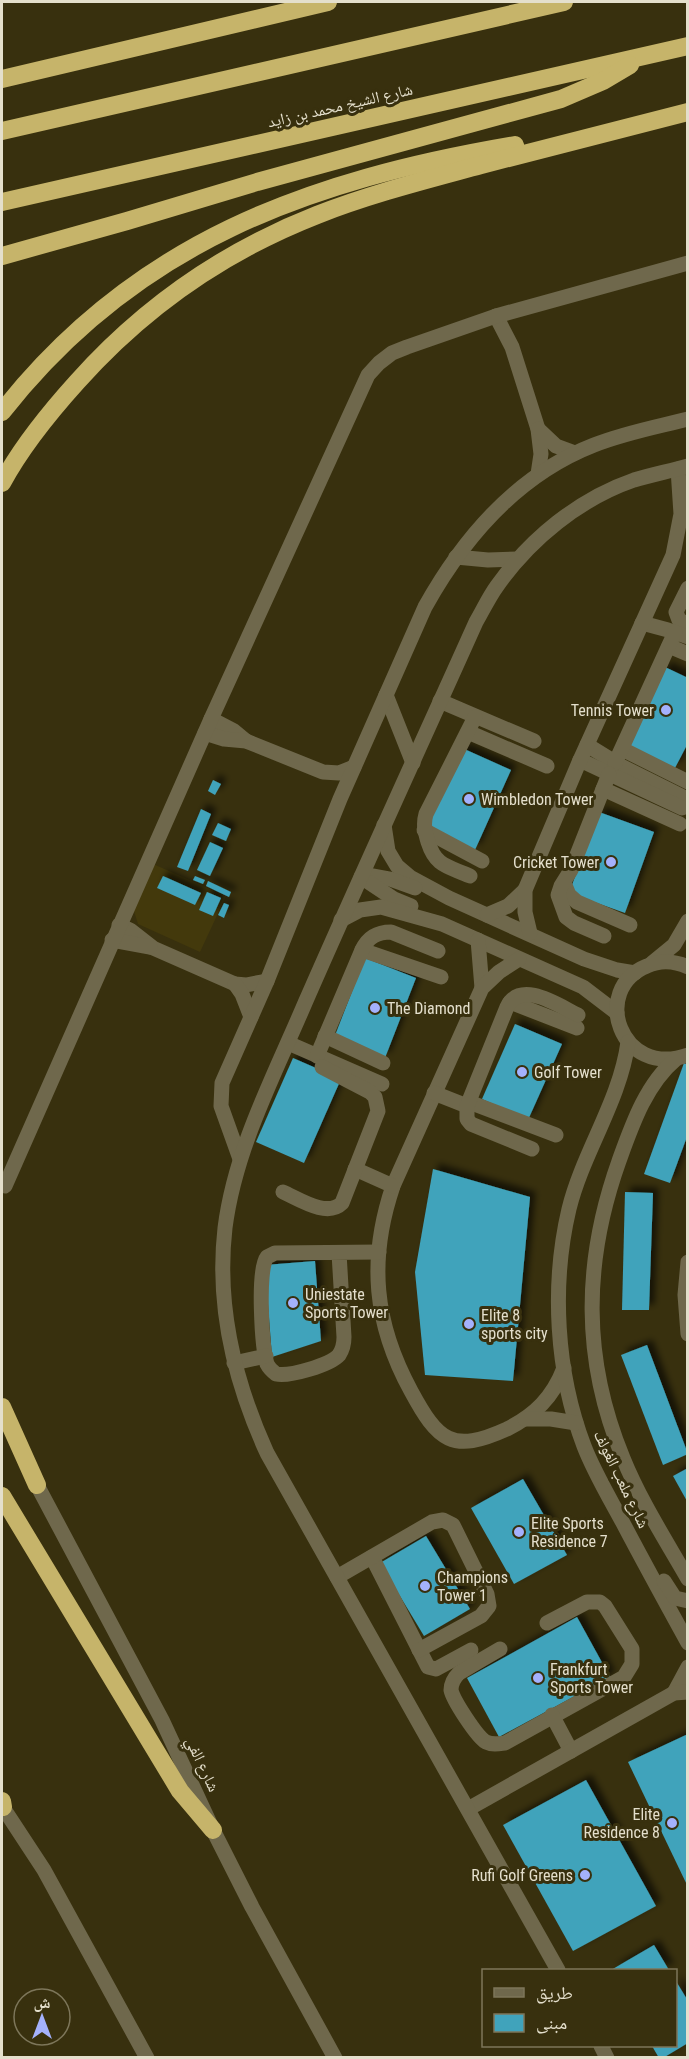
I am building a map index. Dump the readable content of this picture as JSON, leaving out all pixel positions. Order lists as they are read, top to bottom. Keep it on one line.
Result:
{"streets":{"highway":["شارع الشيخ محمد بن زايد"],"street":["شارع ملعب الغولف","شارع الفي"]},"places":["Tennis Tower","Wimbledon Tower","Cricket Tower","The Diamond","Golf Tower","Uniestate Sports Tower","Elite 8 sports city","Elite Sports Residence 7","Champions Tower 1","Frankfurt Sports Tower","Elite Residence 8","Rufi Golf Greens"],"legend":["طريق","مبنى"],"north":"top"}
